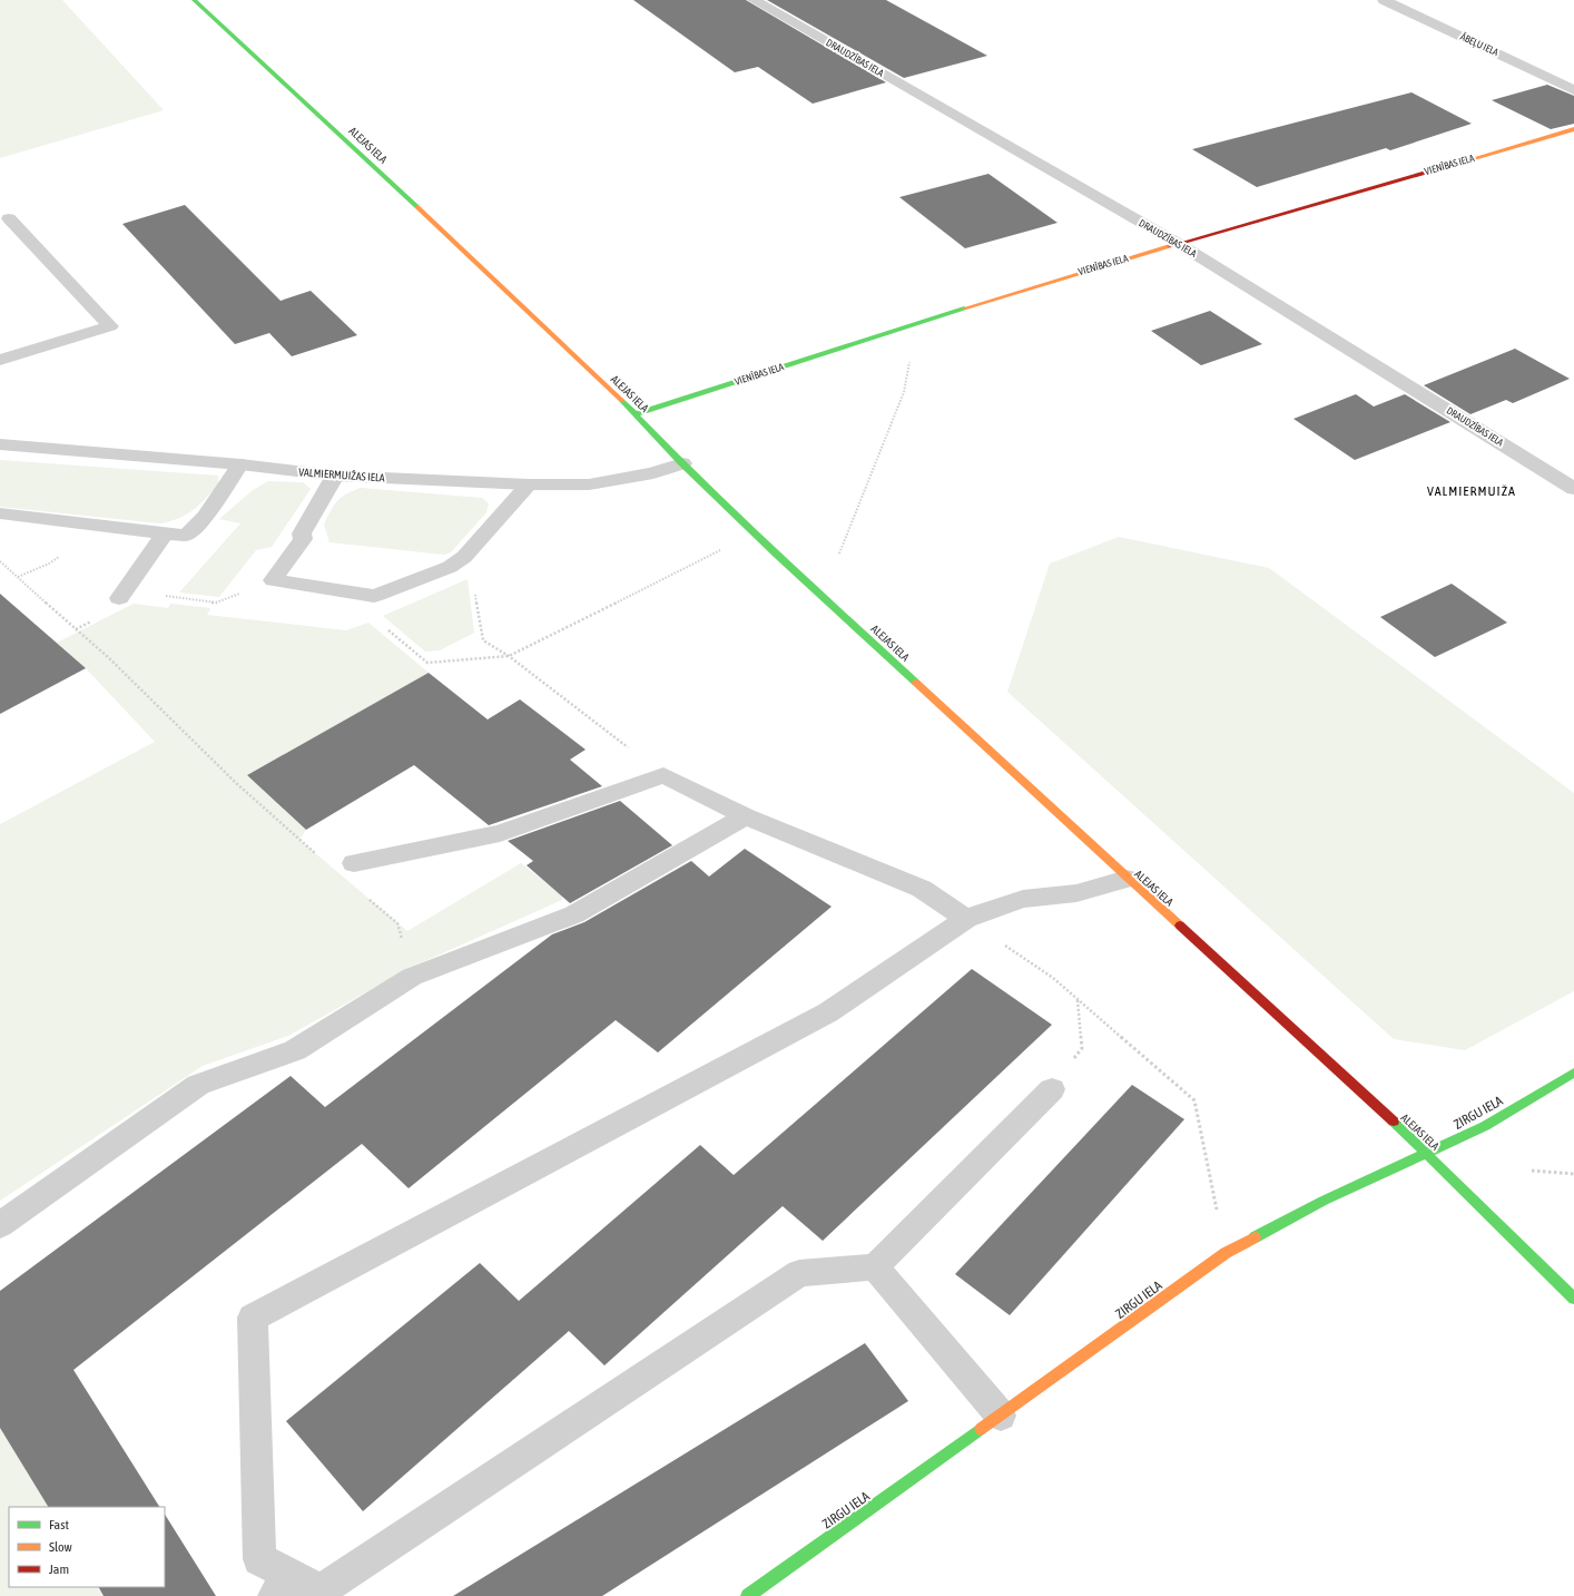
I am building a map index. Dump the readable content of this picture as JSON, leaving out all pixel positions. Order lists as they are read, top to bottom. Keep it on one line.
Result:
{"streets":{"main road":["ALEJAS IELA","VIENĪBAS IELA","ZIRGU IELA"],"street":["ĀBEĻU IELA","DRAUDZĪBAS IELA","VALMIERMUIŽAS IELA"]},"crossings":[["DRAUDZĪBAS IELA","VIENĪBAS IELA"],["ALEJAS IELA","VIENĪBAS IELA"],["ALEJAS IELA","VALMIERMUIŽAS IELA"],["ALEJAS IELA","ZIRGU IELA"]],"districts":["VALMIERMUIŽA"],"legend":["Fast","Slow","Jam"]}
